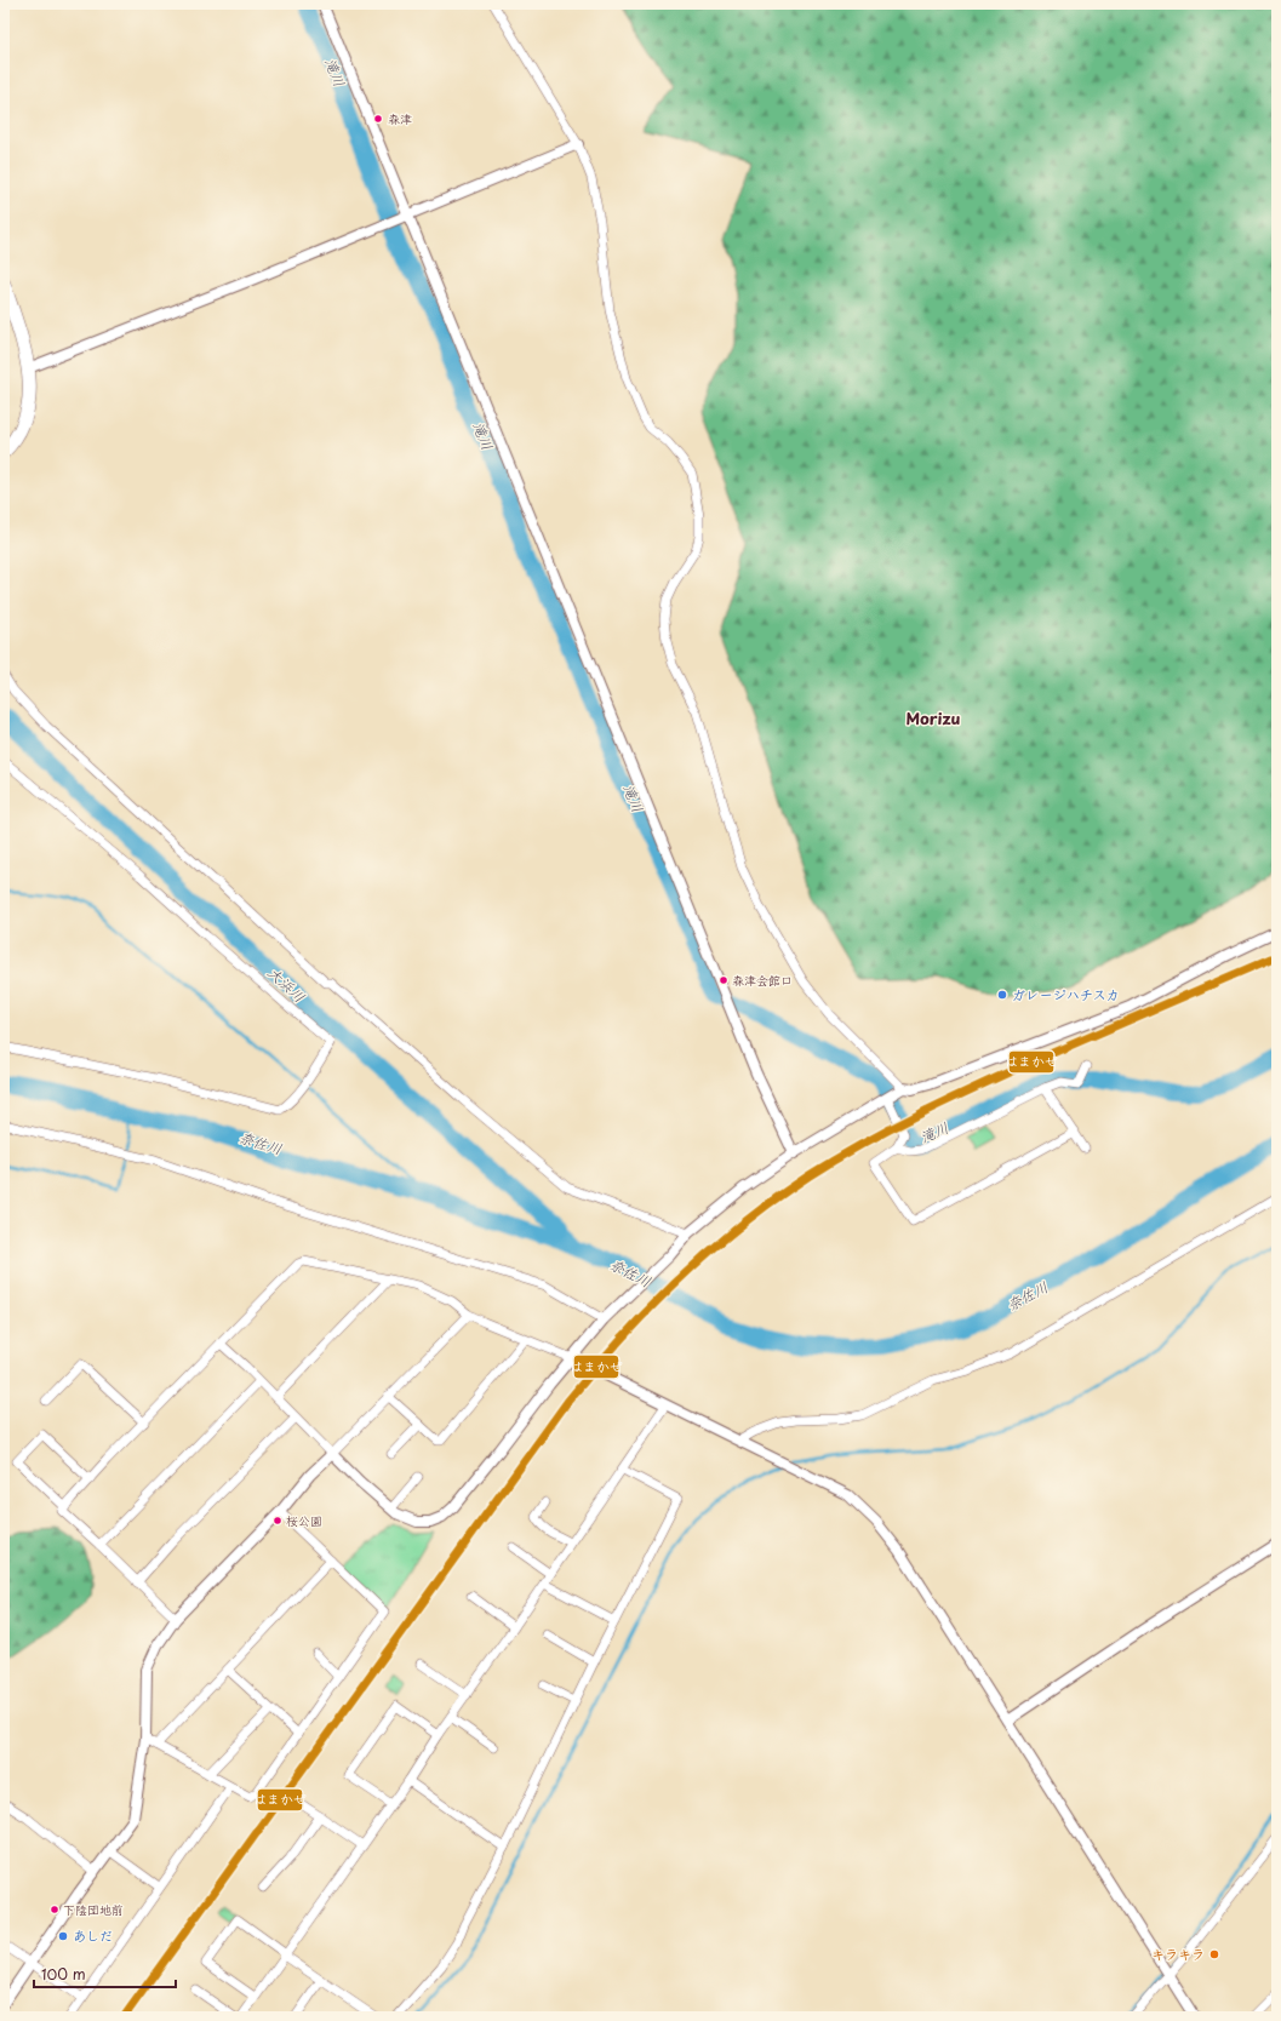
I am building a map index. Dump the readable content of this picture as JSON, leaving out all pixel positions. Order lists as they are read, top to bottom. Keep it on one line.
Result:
{"districts":["Morizu"],"water":["滝川","大浜川","奈佐川"],"places":["森津","森津会館口","ガレージハチスカ","桜公園","下陰団地前","あしだ","キラキラ"],"lines":["transit line はまかぜ"],"scale_bar":"100 m"}
